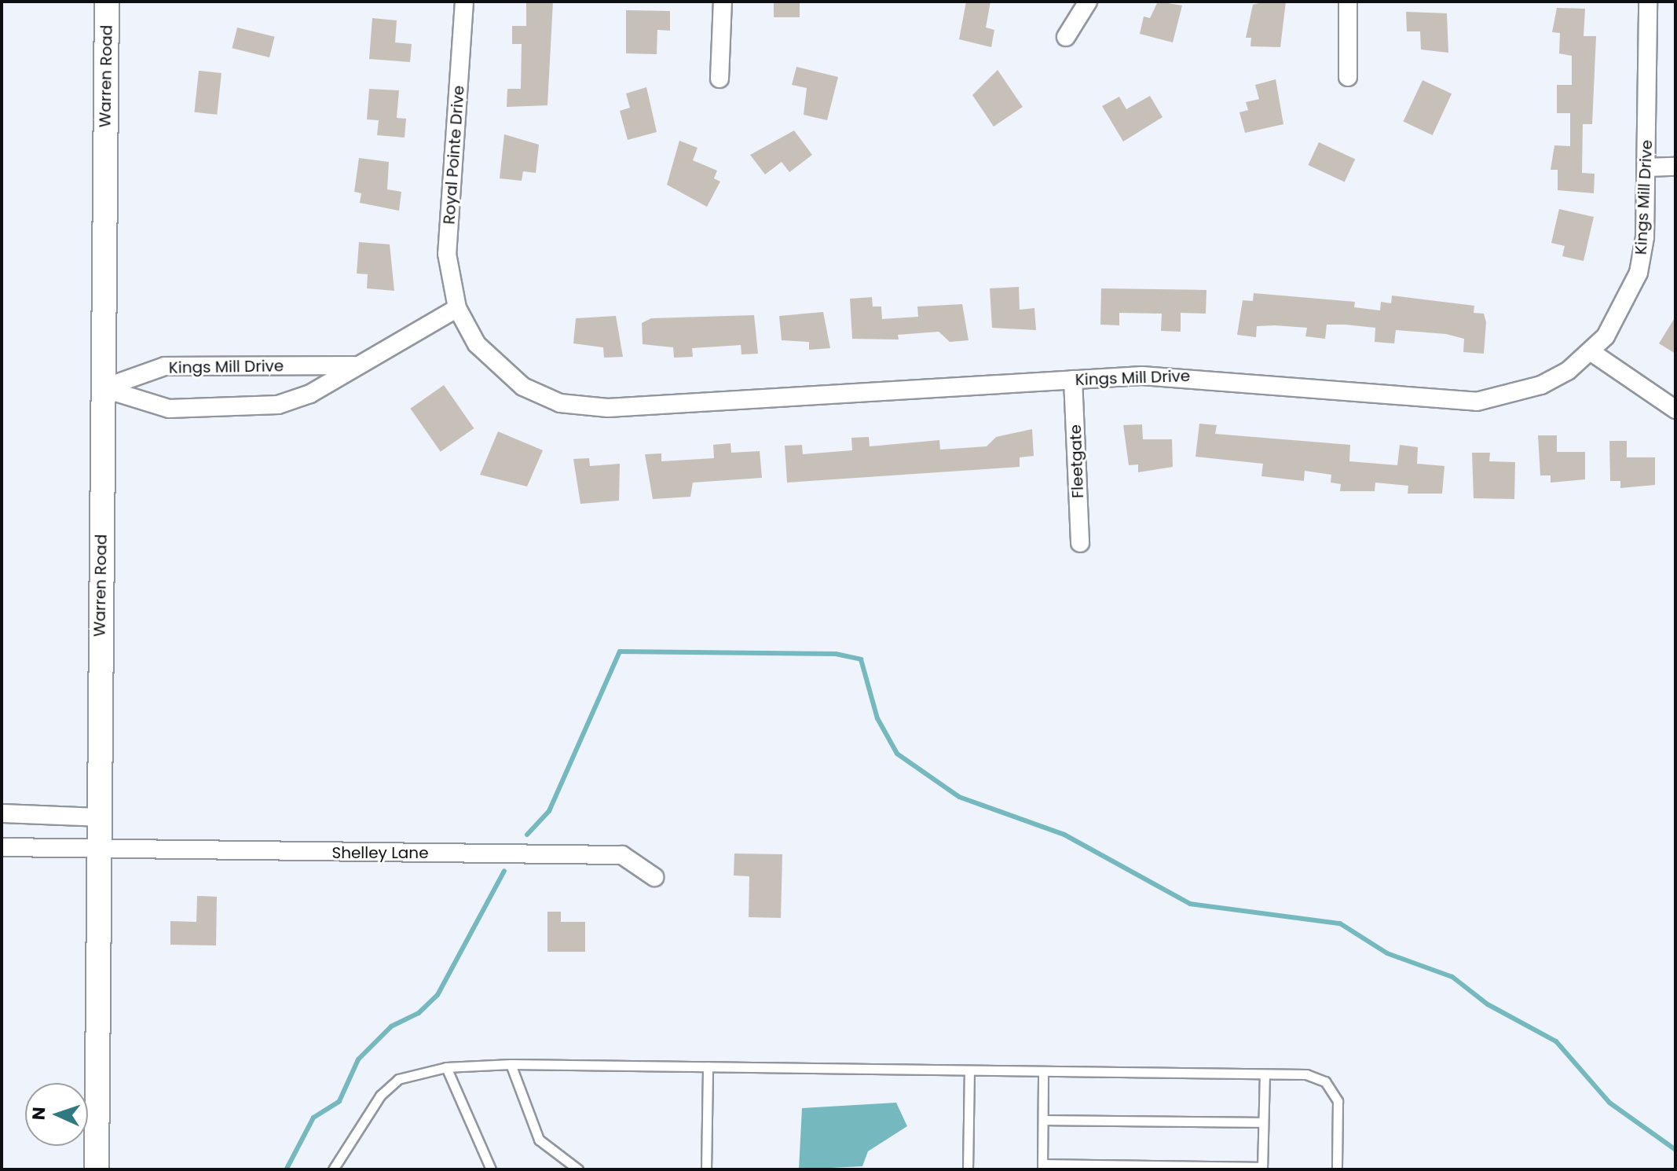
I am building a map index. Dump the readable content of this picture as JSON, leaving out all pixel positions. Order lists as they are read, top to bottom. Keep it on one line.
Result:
{"streets":{"street":["Warren Road","Royal Pointe Drive","Kings Mill Drive","Fleetgate","Shelley Lane"]},"crossings":[["Warren Road","Kings Mill Drive"],["Warren Road","Shelley Lane"],["Royal Pointe Drive","Kings Mill Drive"],["Kings Mill Drive","Fleetgate"]],"north":"left"}
